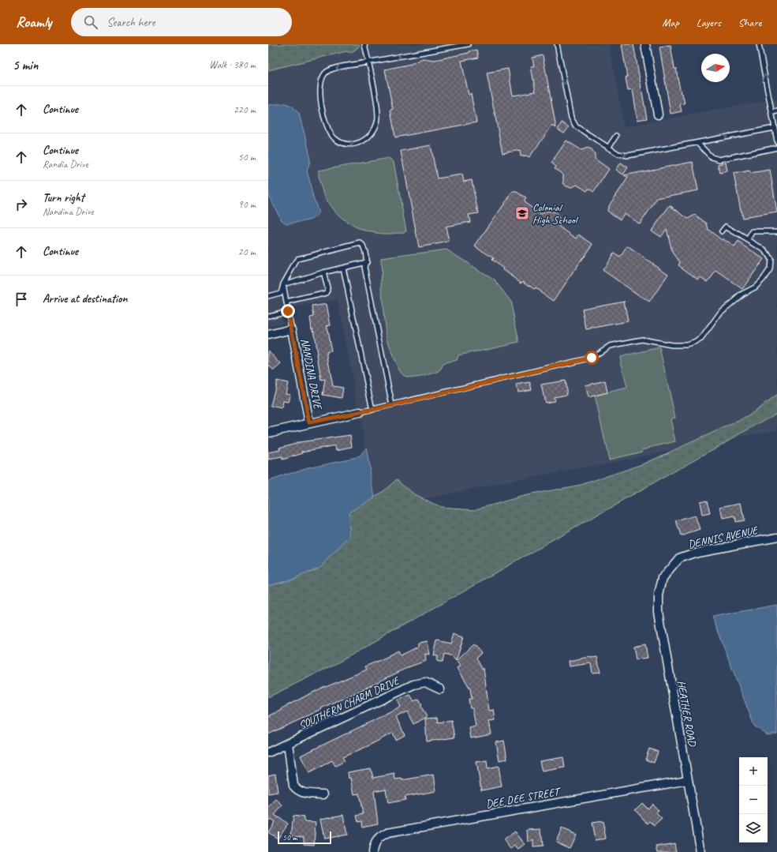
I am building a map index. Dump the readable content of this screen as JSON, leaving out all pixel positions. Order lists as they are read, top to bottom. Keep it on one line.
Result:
{"streets":{"street":["NANDINA DRIVE","DENNIS AVENUE","SOUTHERN CHARM DRIVE","HEATHER ROAD","DEE DEE STREET"]},"crossings":[["DENNIS AVENUE","HEATHER ROAD"],["HEATHER ROAD","DEE DEE STREET"]],"places":{"school or university":["Colonial High School"]},"scale_bar":"50 m","north":"right","page":{"header":"Roamly","search":"Search here","nav":["Map","Layers","Share"],"heading":["5 min","Walk · 380 m"],"list":[["Continue","220 m"],["Continue","Randia Drive","50 m"],["Turn right","Nandina Drive","90 m"],["Continue","20 m"],"Arrive at destination"],"map_buttons":["+","−"],"scale":"50 m"}}
